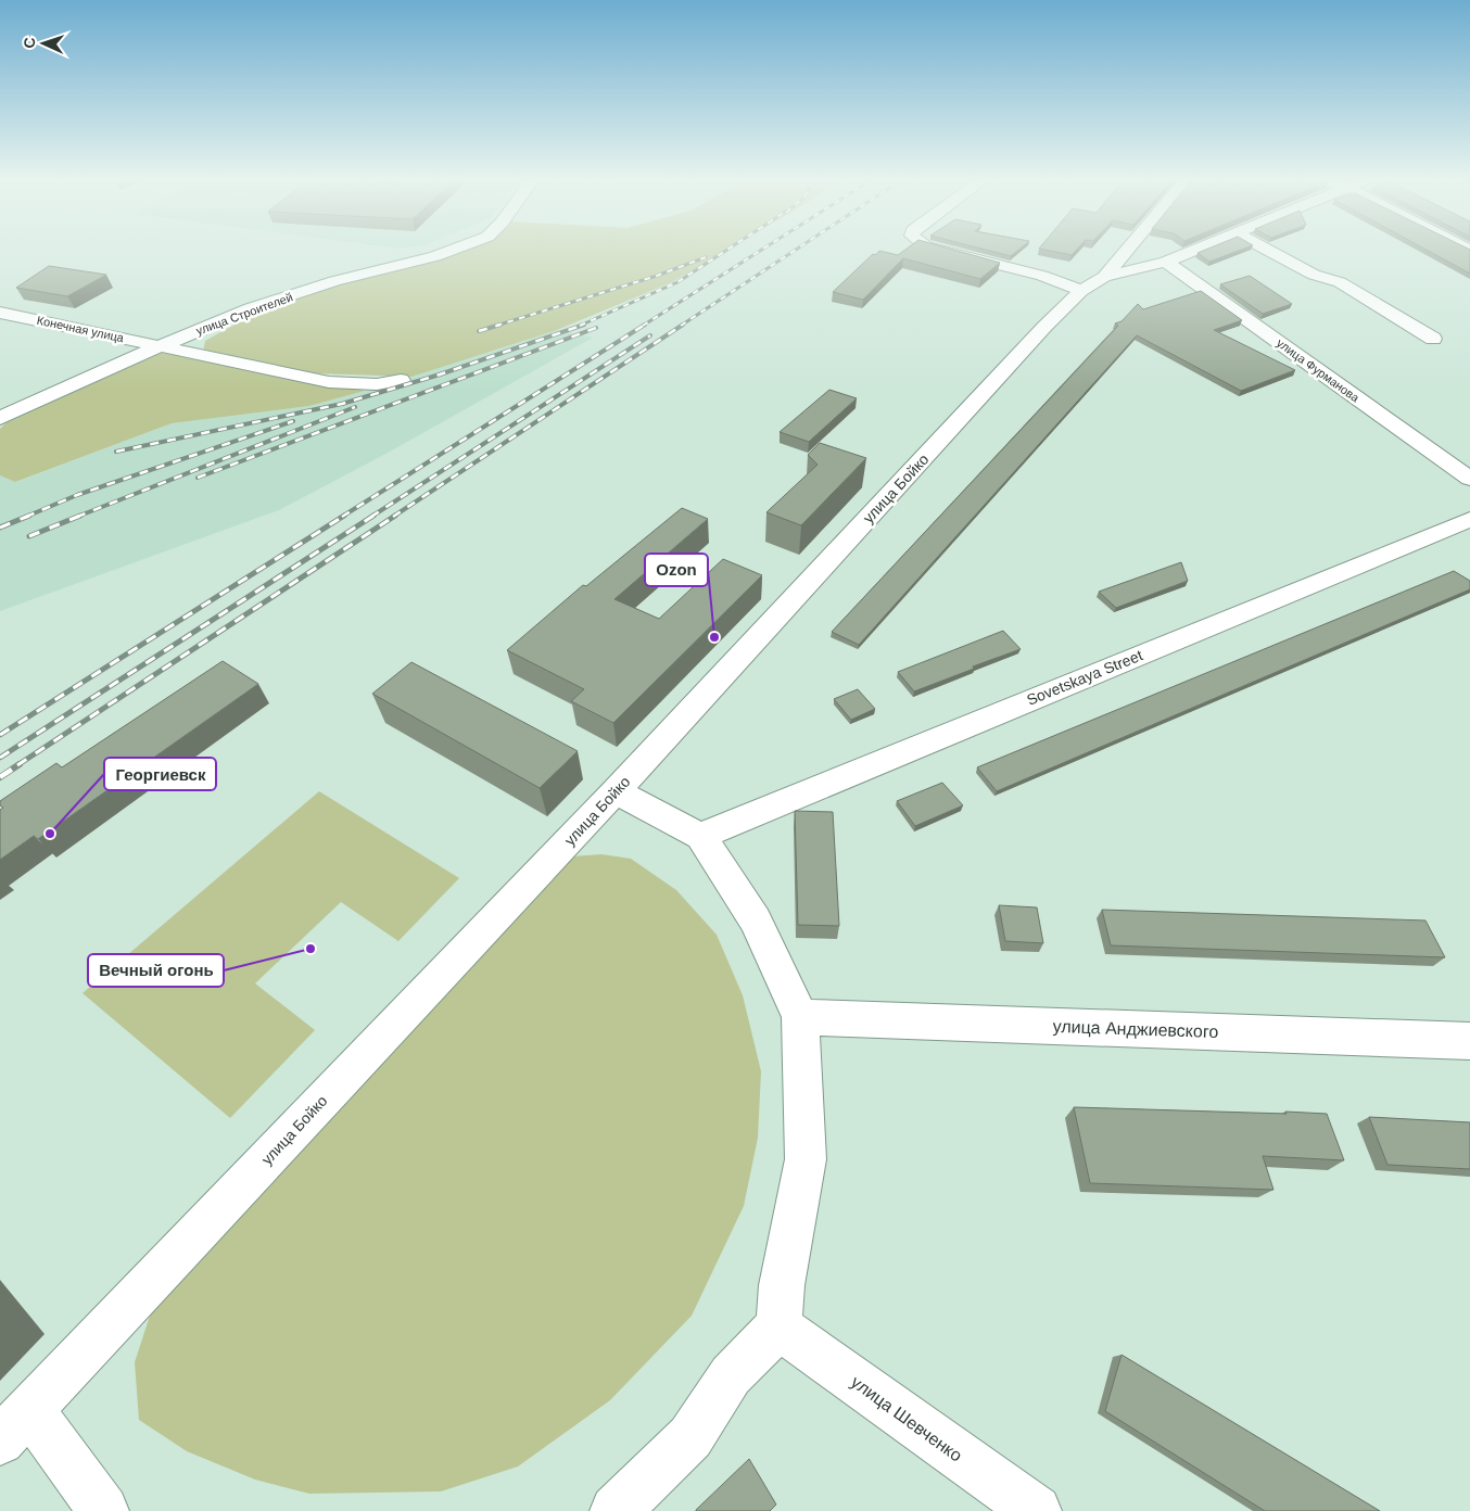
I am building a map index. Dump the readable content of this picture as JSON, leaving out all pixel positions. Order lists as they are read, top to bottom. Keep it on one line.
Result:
{"streets":{"street":["улица Строителей","Конечная улица","улица Фурманова","улица Бойко","Sovetskaya Street","улица Анджиевского","улица Шевченко"]},"crossings":[["улица Строителей","Конечная улица"]],"places":["Ozon","Георгиевск","Вечный огонь"],"north":"left"}
